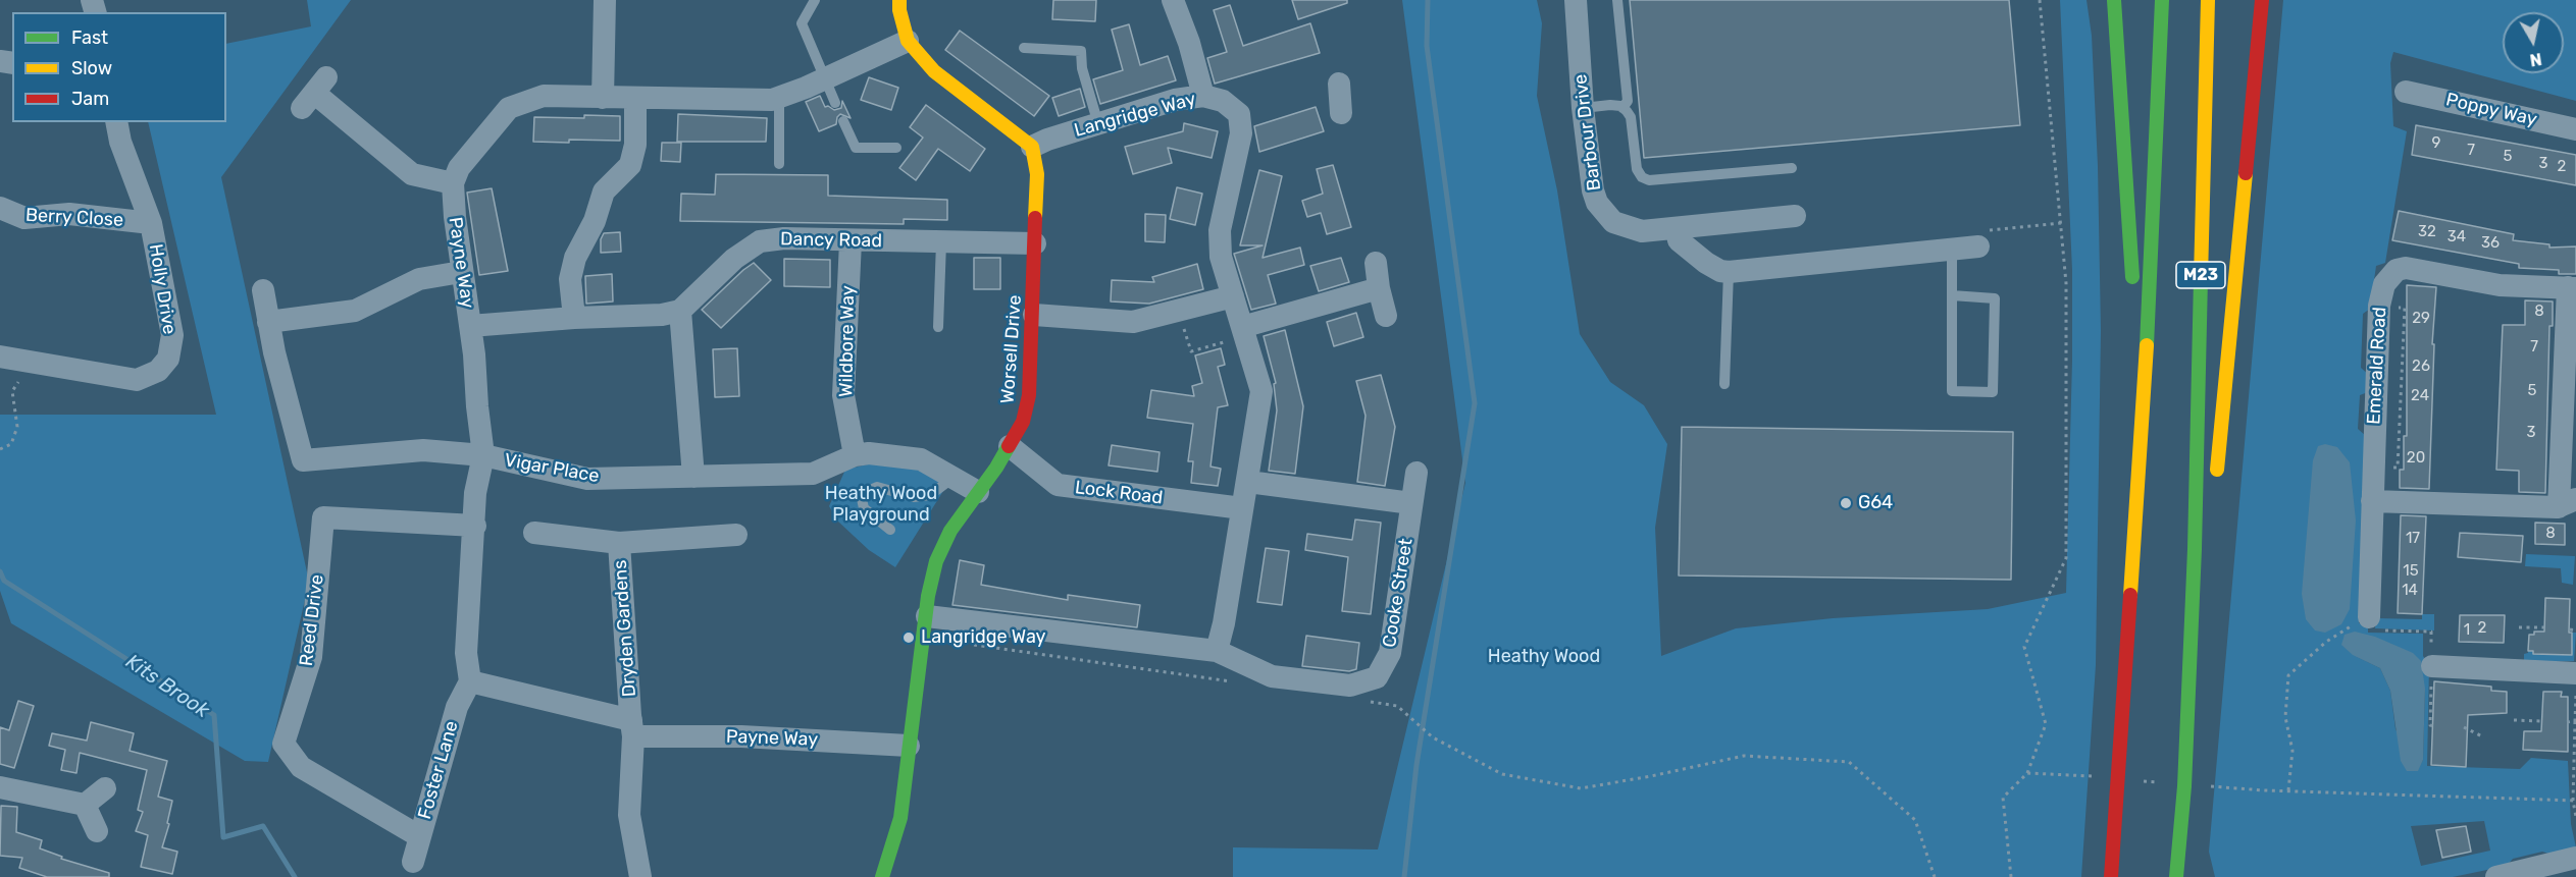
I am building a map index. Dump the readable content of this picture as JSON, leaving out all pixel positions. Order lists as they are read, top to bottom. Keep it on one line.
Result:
{"streets":{"main road":["M23","Worsell Drive"],"street":["Poppy Way","Langridge Way","Barbour Drive","Berry Close","Dancy Road","Payne Way","Holly Drive","Wildbore Way","Emerald Road","Vigar Place","Lock Road","Cooke Street","Reed Drive","Dryden Gardens","Foster Lane"]},"crossings":[["Langridge Way","Worsell Drive"],["Langridge Way","Lock Road"],["Langridge Way","Cooke Street"],["Berry Close","Holly Drive"],["Dancy Road","Wildbore Way"],["Dancy Road","Worsell Drive"],["Payne Way","Worsell Drive"],["Payne Way","Vigar Place"],["Payne Way","Reed Drive"],["Payne Way","Dryden Gardens"],["Payne Way","Foster Lane"],["Wildbore Way","Vigar Place"],["Worsell Drive","Lock Road"],["Reed Drive","Foster Lane"]],"water":["Kits Brook"],"parks":["Heathy Wood Playground","Heathy Wood"],"places":["G64","Langridge Way"],"house_numbers":["9","7","5","3","2","32","34","36","8","29","7","26","5","24","3","20","8","17","15","14","2","1"],"legend":["Fast","Slow","Jam"],"north":"bottom"}
